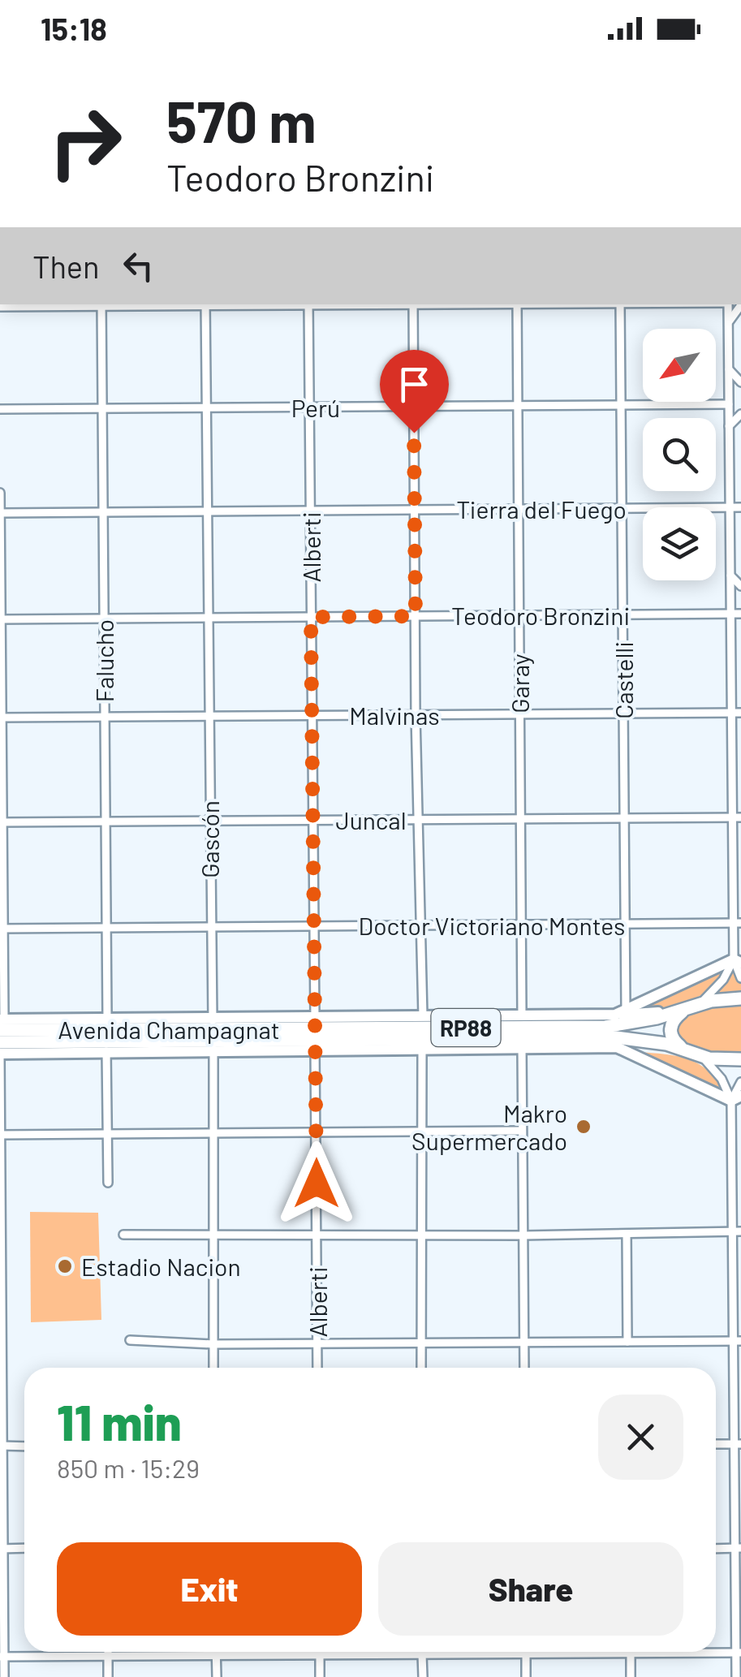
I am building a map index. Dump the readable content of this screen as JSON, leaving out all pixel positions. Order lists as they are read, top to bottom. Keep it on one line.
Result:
{"streets":{"highway":["RP88","Avenida Champagnat"],"street":["Perú","Tierra del Fuego","Alberti","Teodoro Bronzini","Falucho","Castelli","Garay","Malvinas","Juncal","Gascón","Doctor Victoriano Montes"]},"crossings":[["Perú","Alberti"],["Perú","Falucho"],["Perú","Castelli"],["Perú","Garay"],["Perú","Gascón"],["Tierra del Fuego","Alberti"],["Tierra del Fuego","Falucho"],["Tierra del Fuego","Castelli"],["Tierra del Fuego","Garay"],["Tierra del Fuego","Gascón"],["Alberti","Teodoro Bronzini"],["Alberti","Malvinas"],["Alberti","Juncal"],["Alberti","Doctor Victoriano Montes"],["Alberti","Avenida Champagnat"],["Teodoro Bronzini","Falucho"],["Teodoro Bronzini","Castelli"],["Teodoro Bronzini","Garay"],["Teodoro Bronzini","Gascón"],["Falucho","Malvinas"],["Falucho","Juncal"],["Falucho","Doctor Victoriano Montes"],["Falucho","Avenida Champagnat"],["Castelli","Malvinas"],["Castelli","Juncal"],["Castelli","Doctor Victoriano Montes"],["Castelli","Avenida Champagnat"],["Garay","Malvinas"],["Garay","Juncal"],["Garay","Doctor Victoriano Montes"],["Garay","Avenida Champagnat"],["Malvinas","Gascón"],["Juncal","Gascón"],["Gascón","Doctor Victoriano Montes"],["Gascón","Avenida Champagnat"]],"places":["Makro Supermercado","Estadio Nacion"],"north":"bottom left","page":{"status":"15:18","turn":["570 m","Teodoro Bronzini"],"then":"Then","heading":["11 min","850 m · 15:29"],"buttons":["Exit","Share"]}}
